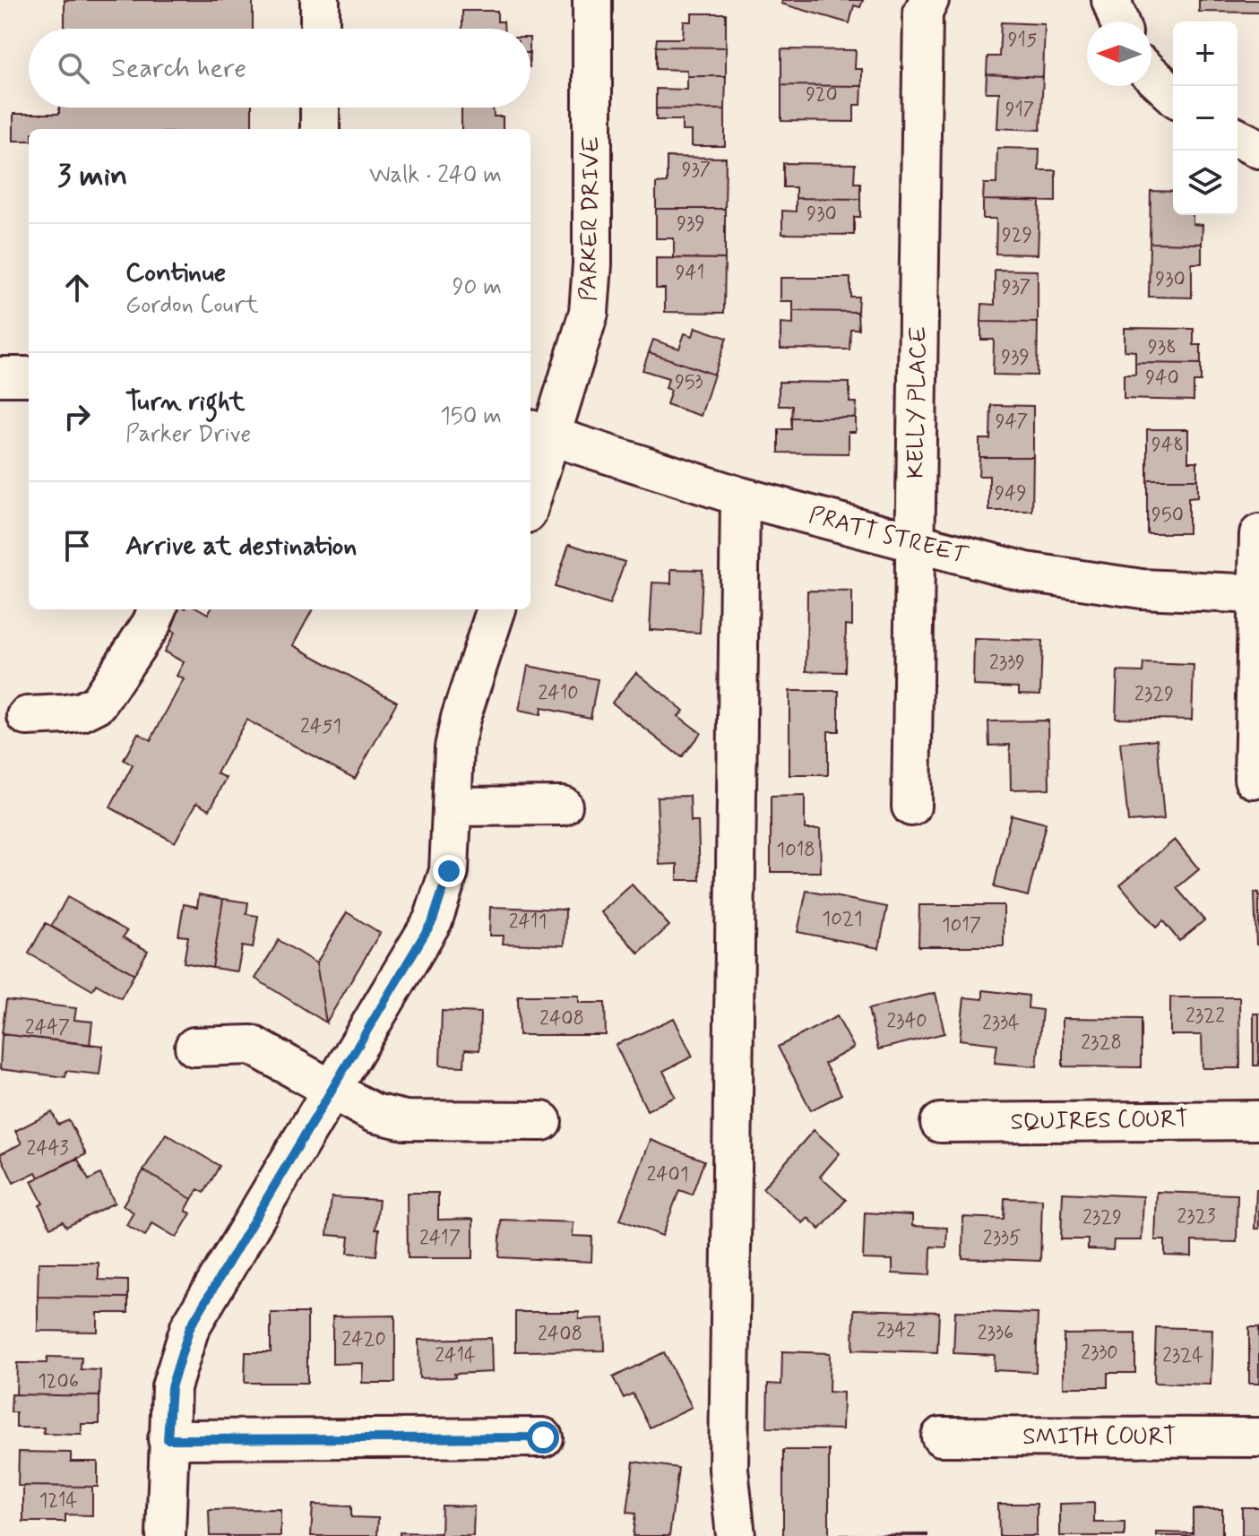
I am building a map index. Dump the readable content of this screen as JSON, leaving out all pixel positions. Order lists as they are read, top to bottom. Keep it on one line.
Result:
{"streets":{"street":["PARKER DRIVE","KELLY PLACE","PRATT STREET","SQUIRES COURT","SMITH COURT"]},"crossings":[["PARKER DRIVE","PRATT STREET"],["KELLY PLACE","PRATT STREET"]],"house_numbers":["915","920","917","937","930","939","929","941","930","937","938","939","940","953","947","948","949","950","2339","2410","2329","2451","1018","1021","2411","1017","2322","2408","2340","2334","2447","2328","2443","2401","2323","2329","2417","2335","2342","2336","2408","2420","2330","2414","2324","1206","1214"],"north":"left","page":{"map_buttons":["+","−"],"search":"Search here","heading":["3 min","Walk · 240 m"],"list":[["Continue","Gordon Court","90 m"],["Turn right","Parker Drive","150 m"],"Arrive at destination"]}}
